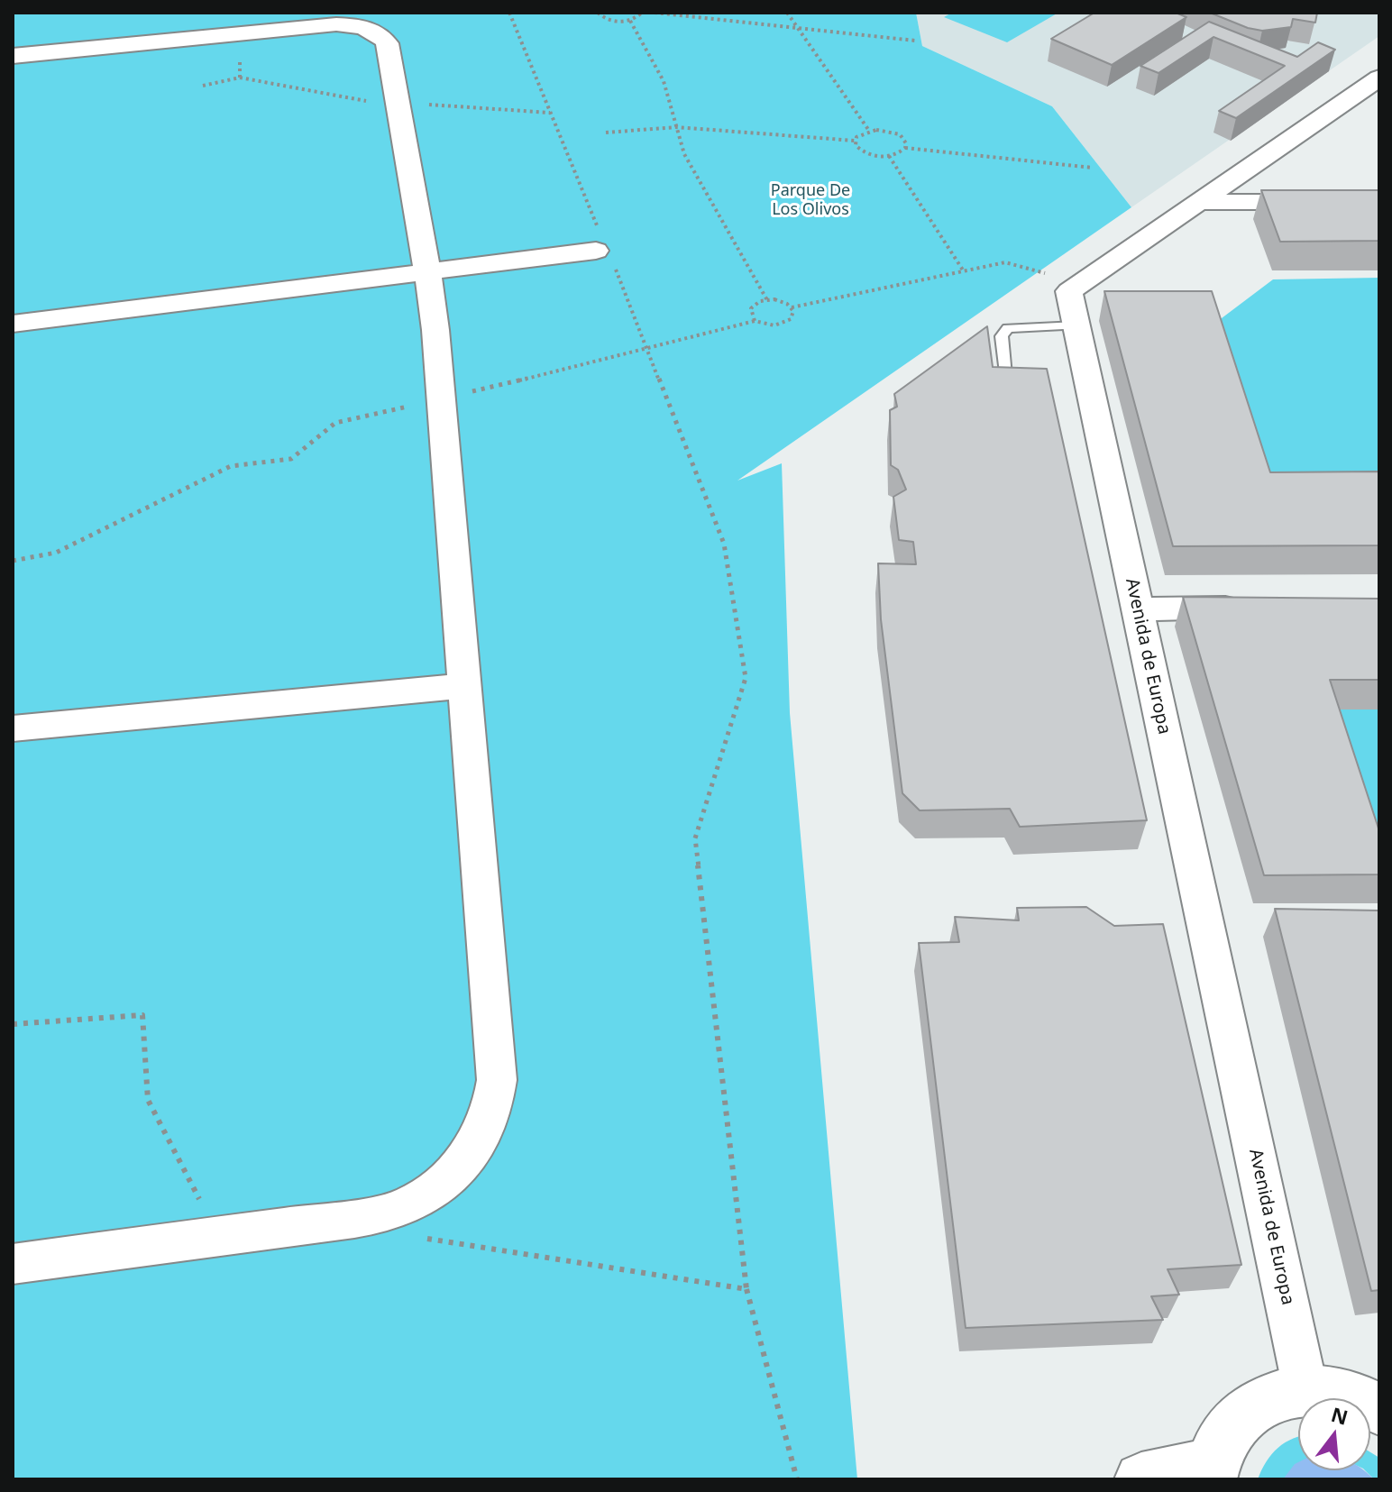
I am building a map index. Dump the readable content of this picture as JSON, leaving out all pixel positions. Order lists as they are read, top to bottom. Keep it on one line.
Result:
{"streets":{"street":["Avenida de Europa"]},"parks":["Parque De Los Olivos"],"north":"top"}
